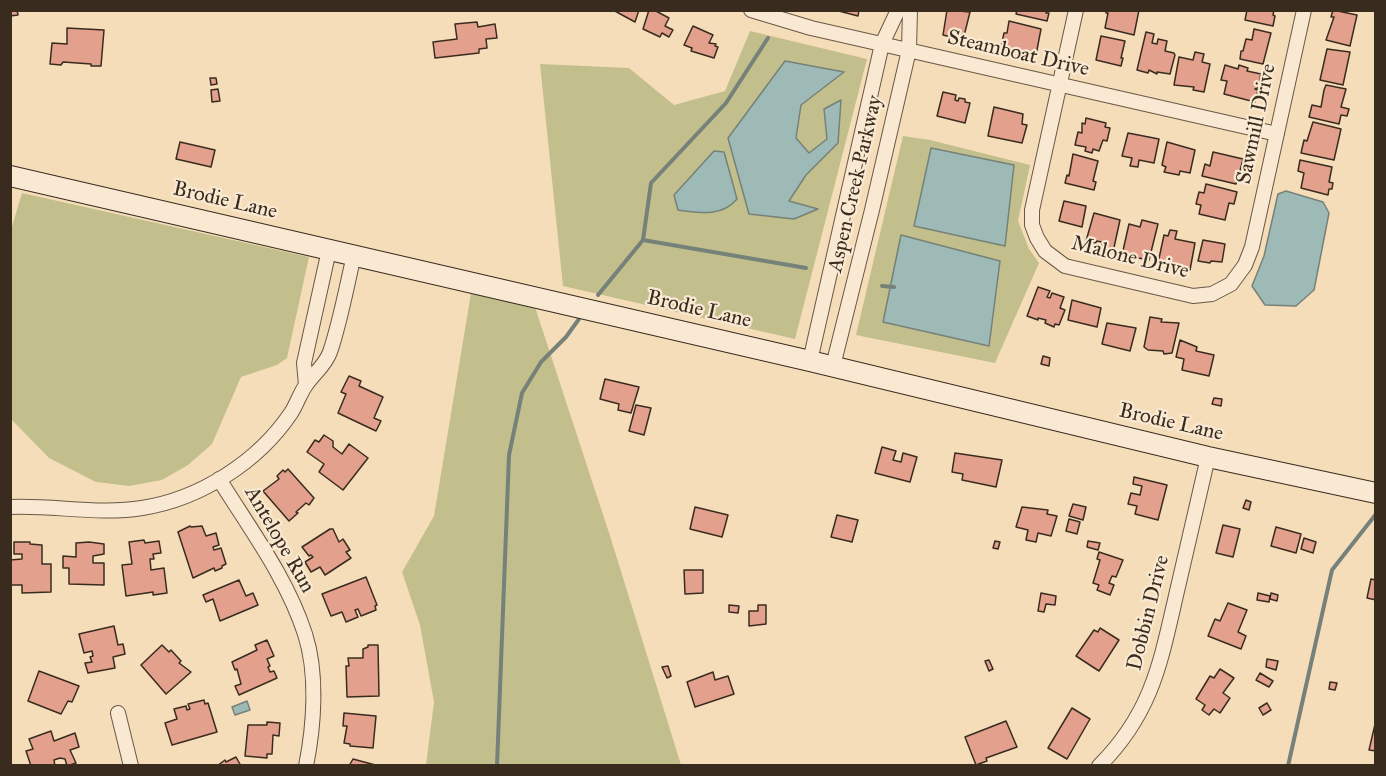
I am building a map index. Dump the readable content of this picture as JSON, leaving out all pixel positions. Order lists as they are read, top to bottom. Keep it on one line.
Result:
{"streets":{"main road":["Brodie Lane"],"street":["Steamboat Drive","Sawmill Drive","Aspen Creek Parkway","Malone Drive","Antelope Run","Dobbin Drive"]},"crossings":[["Steamboat Drive","Sawmill Drive"],["Steamboat Drive","Aspen Creek Parkway"],["Steamboat Drive","Malone Drive"],["Sawmill Drive","Malone Drive"],["Aspen Creek Parkway","Brodie Lane"],["Brodie Lane","Dobbin Drive"]]}
